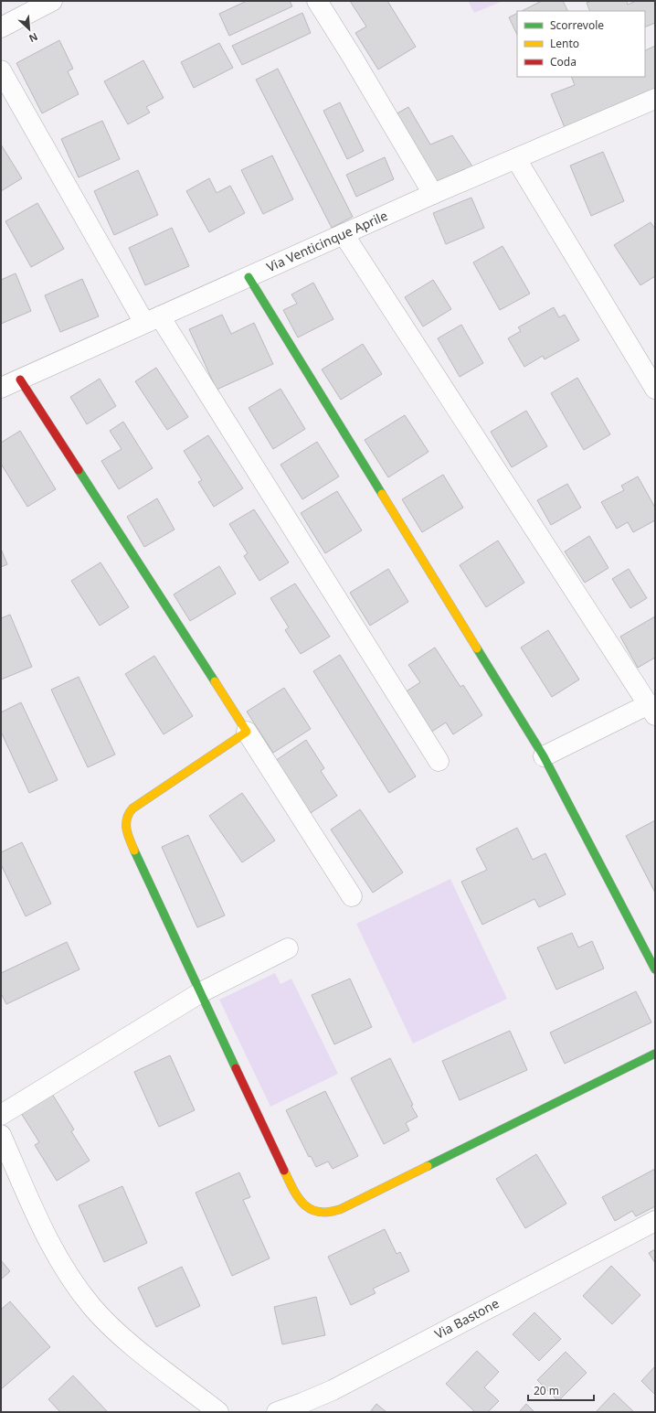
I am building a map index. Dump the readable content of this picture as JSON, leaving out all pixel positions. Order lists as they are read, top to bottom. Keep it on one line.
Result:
{"streets":{"street":["Via Venticinque Aprile","Via Bastone"]},"legend":["Scorrevole","Lento","Coda"],"scale_bar":"20 m","north":"bottom right"}
